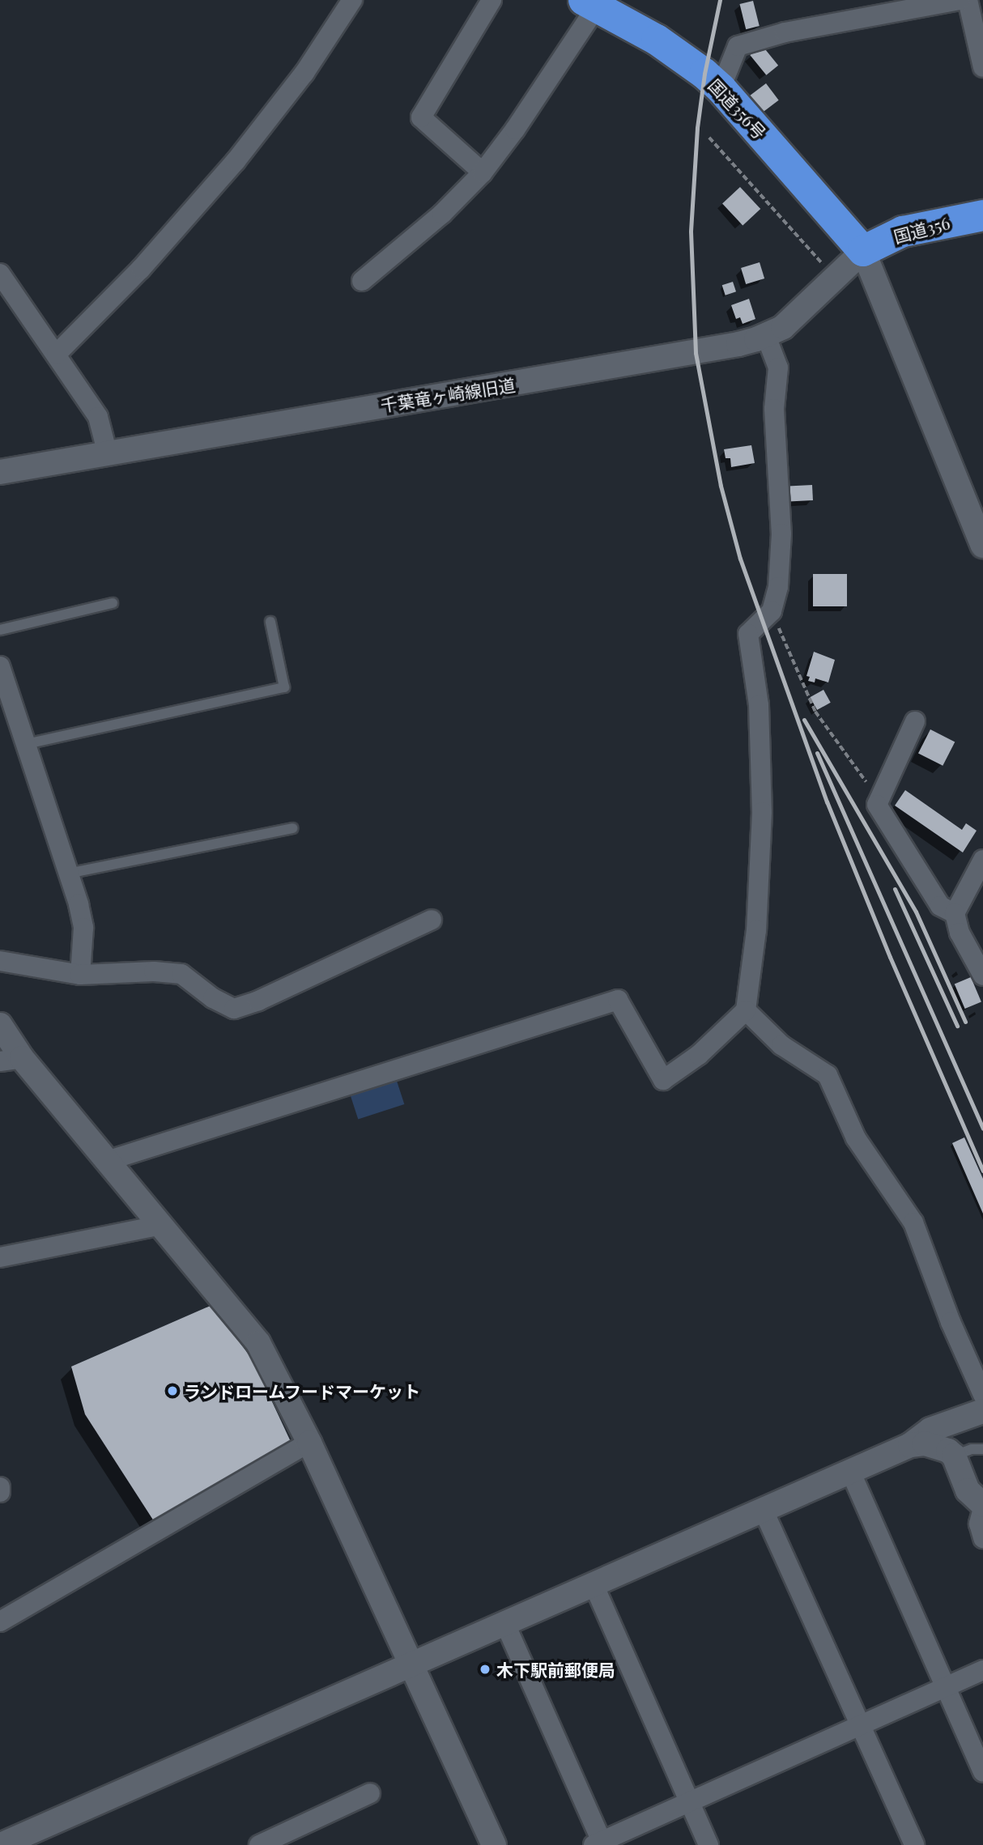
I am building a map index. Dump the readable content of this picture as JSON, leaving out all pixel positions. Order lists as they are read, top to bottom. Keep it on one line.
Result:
{"streets":{"highway":["国道356号","国道356"],"street":["千葉竜ヶ崎線旧道"]},"crossings":[["国道356号","国道356"],["国道356号","千葉竜ヶ崎線旧道"],["国道356","千葉竜ヶ崎線旧道"]],"places":["ランドロームフードマーケット","木下駅前郵便局"]}
